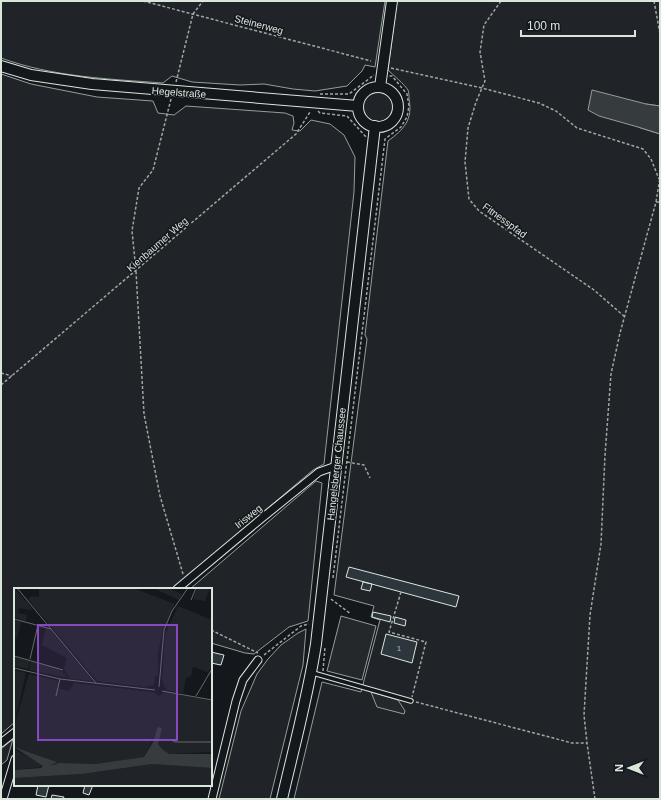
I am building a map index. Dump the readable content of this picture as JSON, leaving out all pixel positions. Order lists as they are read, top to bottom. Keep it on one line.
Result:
{"streets":{"main road":["Hegelstraße","Hangelsberger Chaussee"],"street":["Irisweg"],"path":["Steinerweg","Fitnesspfad","Kienbaumer Weg"]},"crossings":[["Hegelstraße","Kienbaumer Weg"],["Hegelstraße","Hangelsberger Chaussee"],["Hangelsberger Chaussee","Irisweg"]],"house_numbers":["1"],"scale_bar":"100 m","north":"left"}
